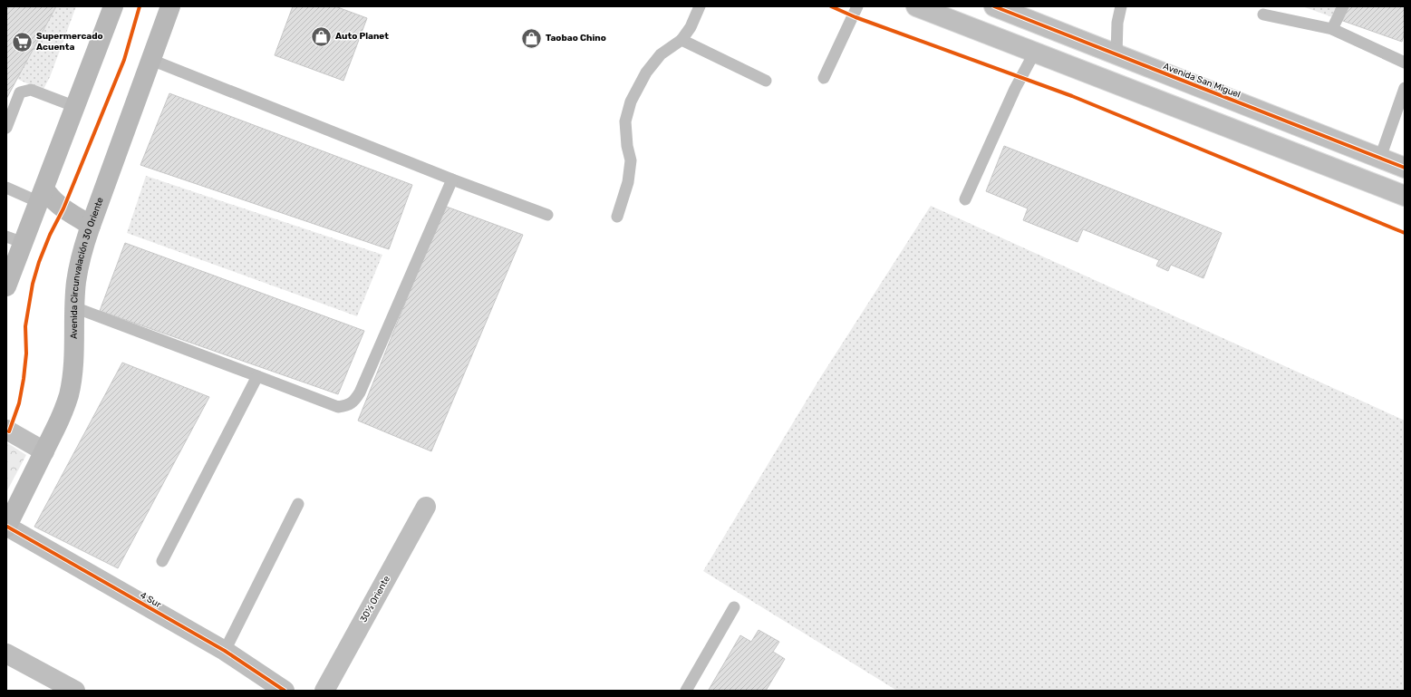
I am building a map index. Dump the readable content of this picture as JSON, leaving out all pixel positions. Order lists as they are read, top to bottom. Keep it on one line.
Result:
{"streets":{"main road":["Avenida San Miguel","Avenida Circunvalación 30 Oriente","30½ Oriente","4 Sur"]},"crossings":[["Avenida Circunvalación 30 Oriente","4 Sur"]],"places":{"shop":["Auto Planet","Taobao Chino"],"supermarket":["Supermercado Acuenta"]}}
